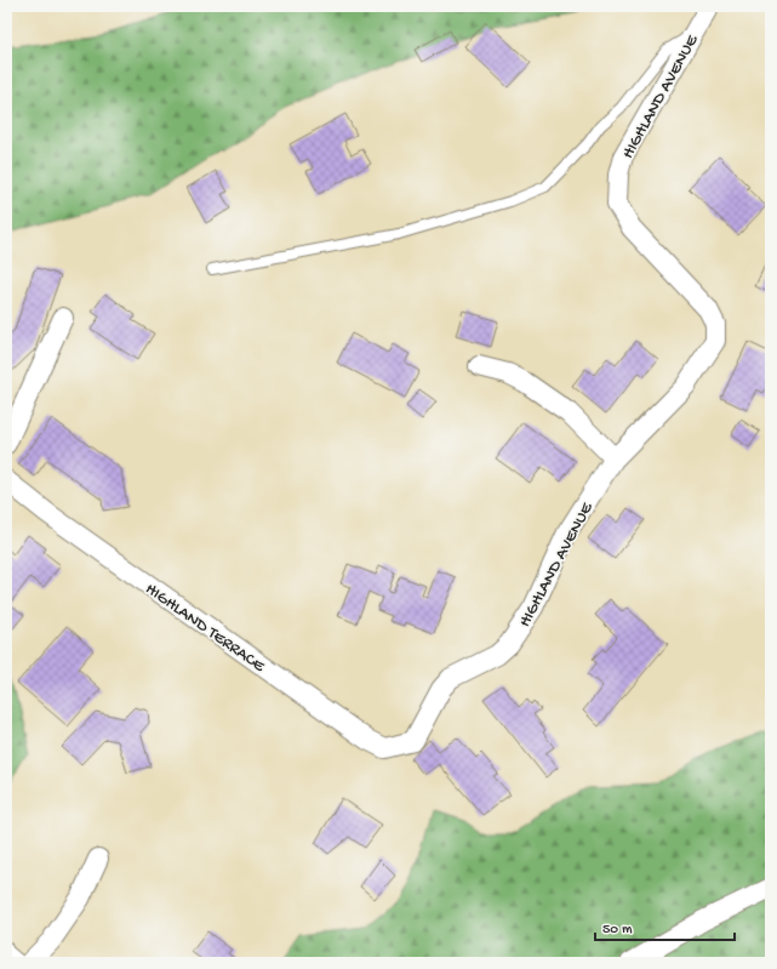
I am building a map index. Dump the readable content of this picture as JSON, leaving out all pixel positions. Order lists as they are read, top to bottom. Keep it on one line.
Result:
{"streets":{"street":["HIGHLAND AVENUE","HIGHLAND TERRACE"]},"crossings":[["HIGHLAND AVENUE","HIGHLAND TERRACE"]],"scale_bar":"50 m"}
